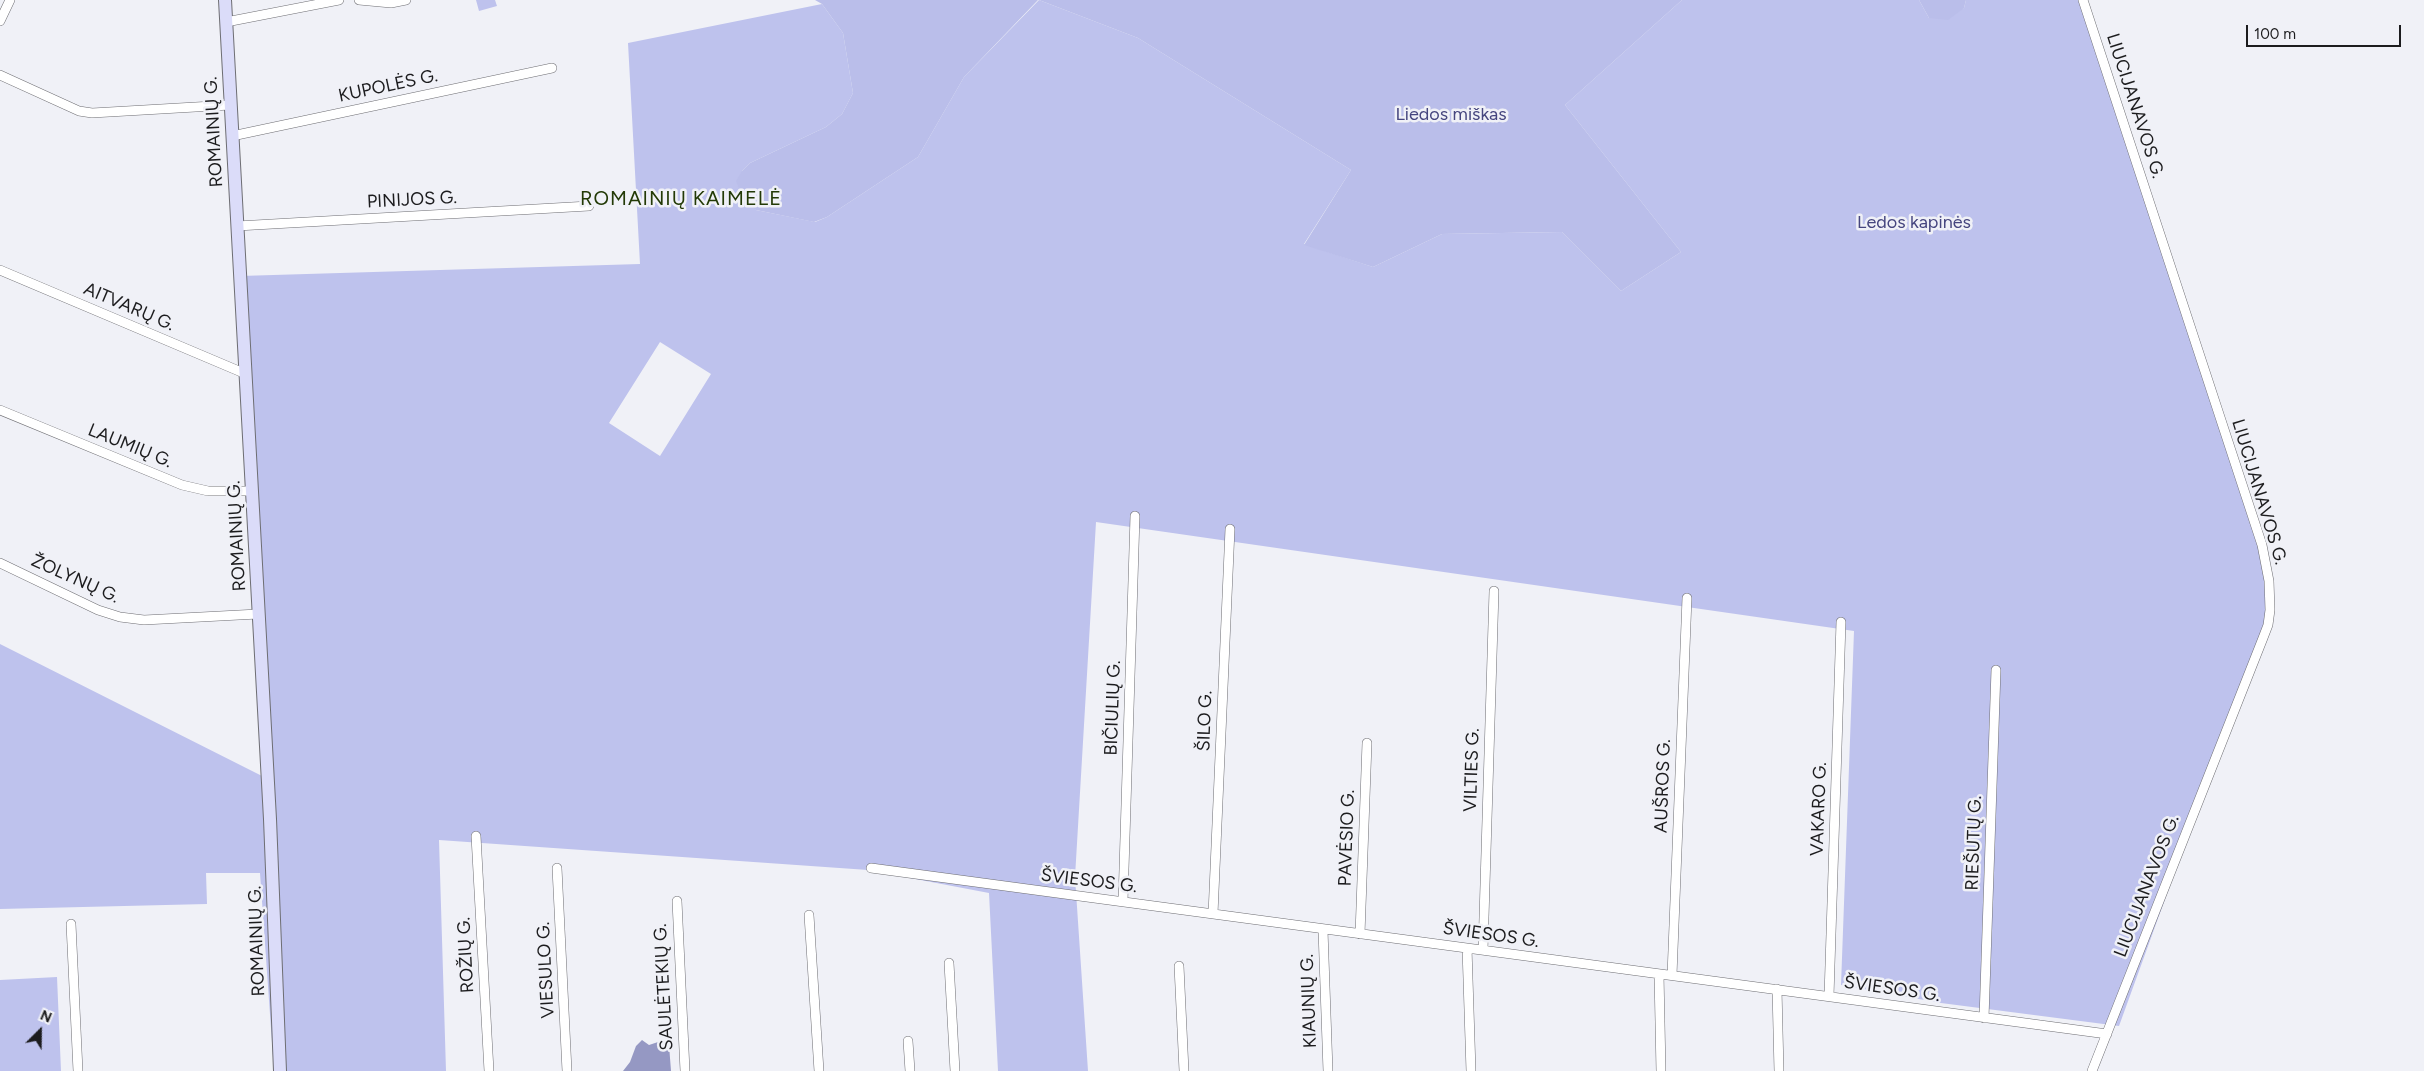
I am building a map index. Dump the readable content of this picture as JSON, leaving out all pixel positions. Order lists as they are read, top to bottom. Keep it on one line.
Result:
{"streets":{"main road":["ROMAINIŲ G."],"street":["KUPOLĖS G.","LIUCIJANAVOS G.","PINIJOS G.","AITVARŲ G.","LAUMIŲ G.","ŽOLYNŲ G.","BIČIULIŲ G.","ŠILO G.","VILTIES G.","AUŠROS G.","VAKARO G.","PAVĖSIO G.","RIEŠUTŲ G.","ŠVIESOS G.","ROŽIŲ G.","VIESULO G.","SAULĖTEKIŲ G.","KIAUNIŲ G."]},"crossings":[["KUPOLĖS G.","ROMAINIŲ G."],["LIUCIJANAVOS G.","ŠVIESOS G."],["ROMAINIŲ G.","PINIJOS G."],["ROMAINIŲ G.","AITVARŲ G."],["ROMAINIŲ G.","LAUMIŲ G."],["ROMAINIŲ G.","ŽOLYNŲ G."],["BIČIULIŲ G.","ŠVIESOS G."],["ŠILO G.","ŠVIESOS G."],["VILTIES G.","ŠVIESOS G."],["AUŠROS G.","ŠVIESOS G."],["VAKARO G.","ŠVIESOS G."],["PAVĖSIO G.","ŠVIESOS G."],["RIEŠUTŲ G.","ŠVIESOS G."],["ŠVIESOS G.","KIAUNIŲ G."]],"districts":["ROMAINIŲ KAIMELĖ"],"parks":["Liedos miškas","Ledos kapinės"],"scale_bar":"100 m","north":"top right"}
